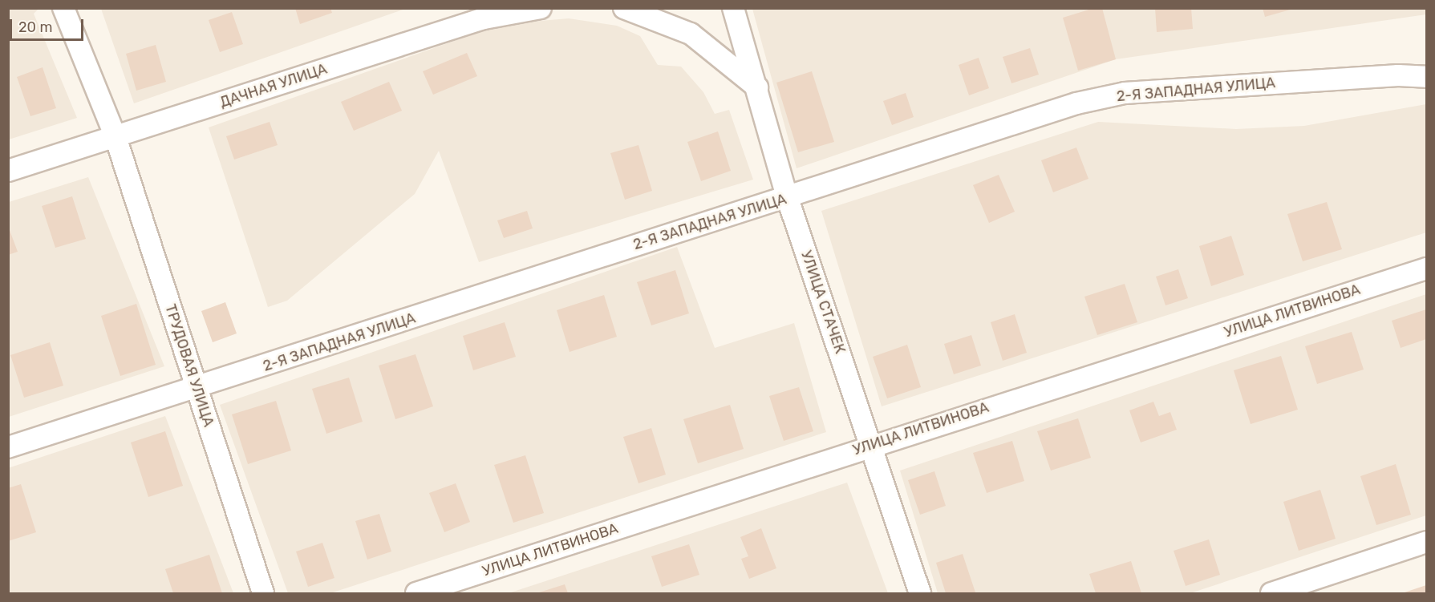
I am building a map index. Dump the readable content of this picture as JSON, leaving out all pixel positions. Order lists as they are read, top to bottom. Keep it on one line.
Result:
{"streets":{"street":["ДАЧНАЯ УЛИЦА","2-Я ЗАПАДНАЯ УЛИЦА","УЛИЦА СТАЧЕК","УЛИЦА ЛИТВИНОВА","ТРУДОВАЯ УЛИЦА"]},"crossings":[["ДАЧНАЯ УЛИЦА","ТРУДОВАЯ УЛИЦА"],["2-Я ЗАПАДНАЯ УЛИЦА","УЛИЦА СТАЧЕК"],["2-Я ЗАПАДНАЯ УЛИЦА","ТРУДОВАЯ УЛИЦА"],["УЛИЦА СТАЧЕК","УЛИЦА ЛИТВИНОВА"]],"scale_bar":"20 m"}
